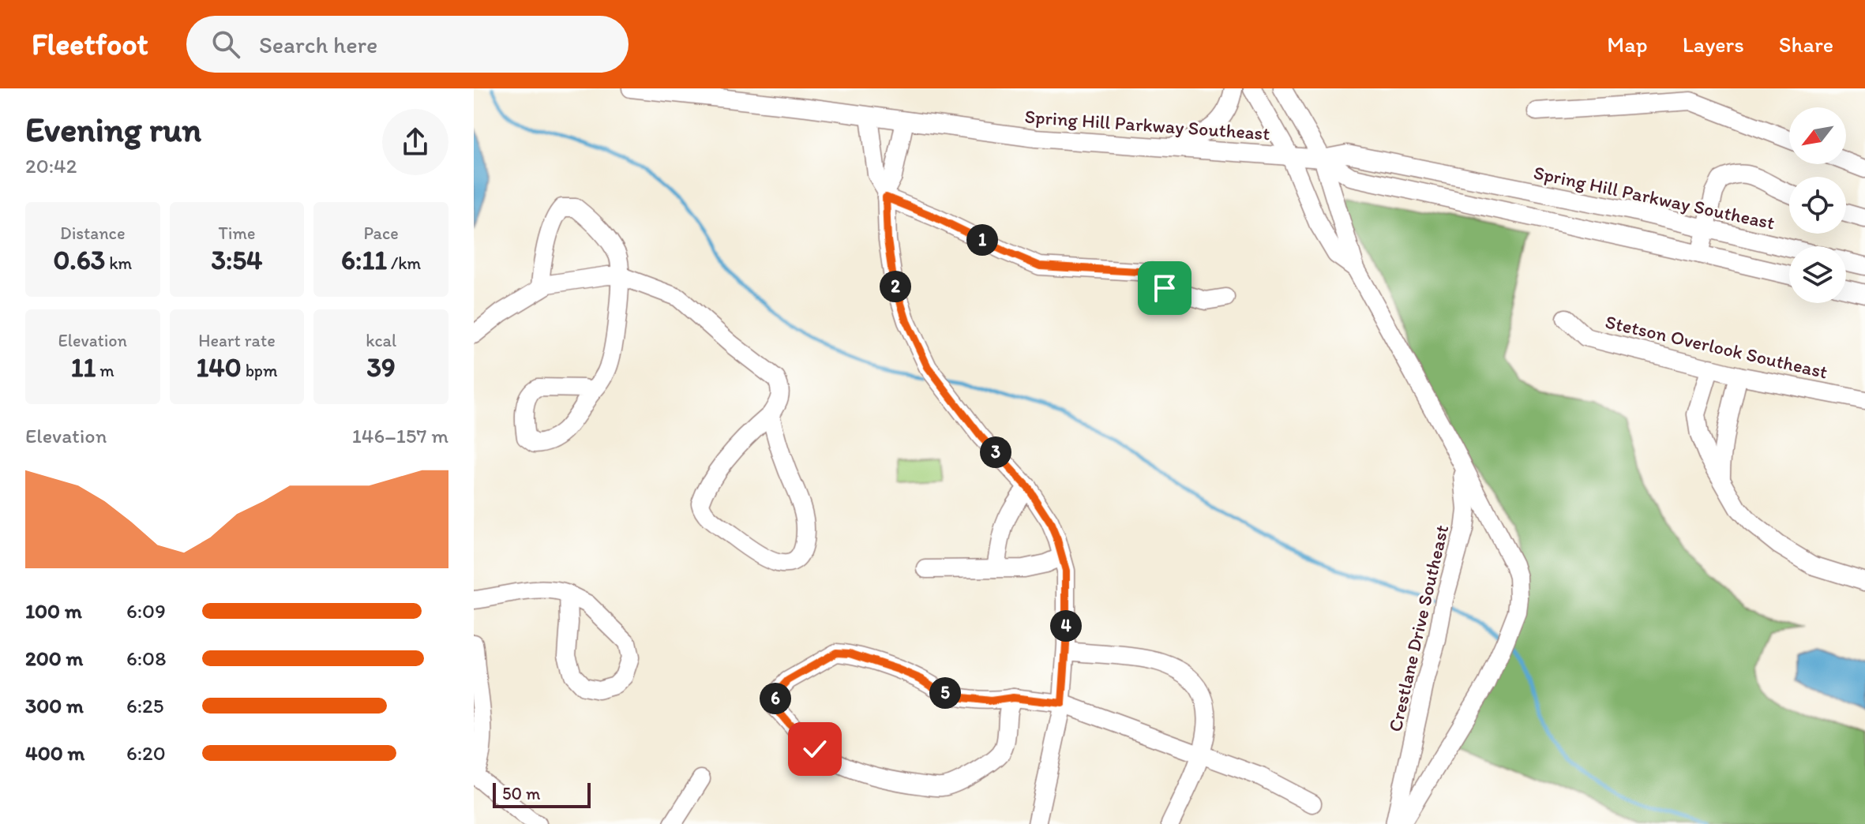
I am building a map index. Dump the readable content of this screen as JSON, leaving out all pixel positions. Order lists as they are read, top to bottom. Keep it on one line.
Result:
{"streets":{"street":["Spring Hill Parkway Southeast","Stetson Overlook Southeast","Crestlane Drive Southeast"]},"scale_bar":"50 m","north":"bottom left","page":{"header":"Fleetfoot","search":"Search here","nav":["Map","Layers","Share"],"heading":["Evening run","20:42"],"stats":[["Distance","0.63 km"],["Time","3:54"],["Pace","6:11 /km"],["Elevation","11 m"],["Heart rate","140 bpm"],["kcal","39"]],"pins":["1","2","3","4","5","6"],"chart":["Elevation","146–157 m"],"list":[{"name":"100 m","note":"6:09"},{"name":"200 m","note":"6:08"},{"name":"300 m","note":"6:25"},{"name":"400 m","note":"6:20"}],"scale":"50 m"}}
